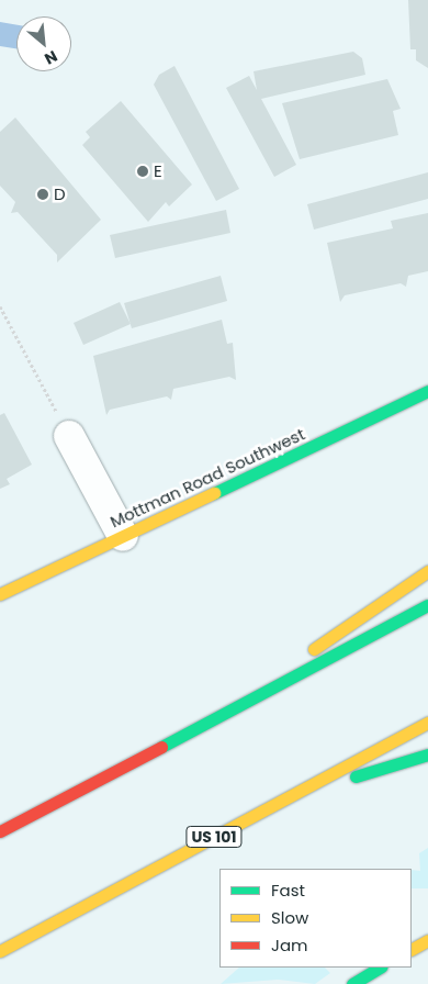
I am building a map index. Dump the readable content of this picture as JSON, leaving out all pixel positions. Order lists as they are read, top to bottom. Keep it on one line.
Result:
{"streets":{"main road":["Mottman Road Southwest","US 101"]},"places":["E","D"],"legend":["Fast","Slow","Jam"],"north":"bottom right"}
